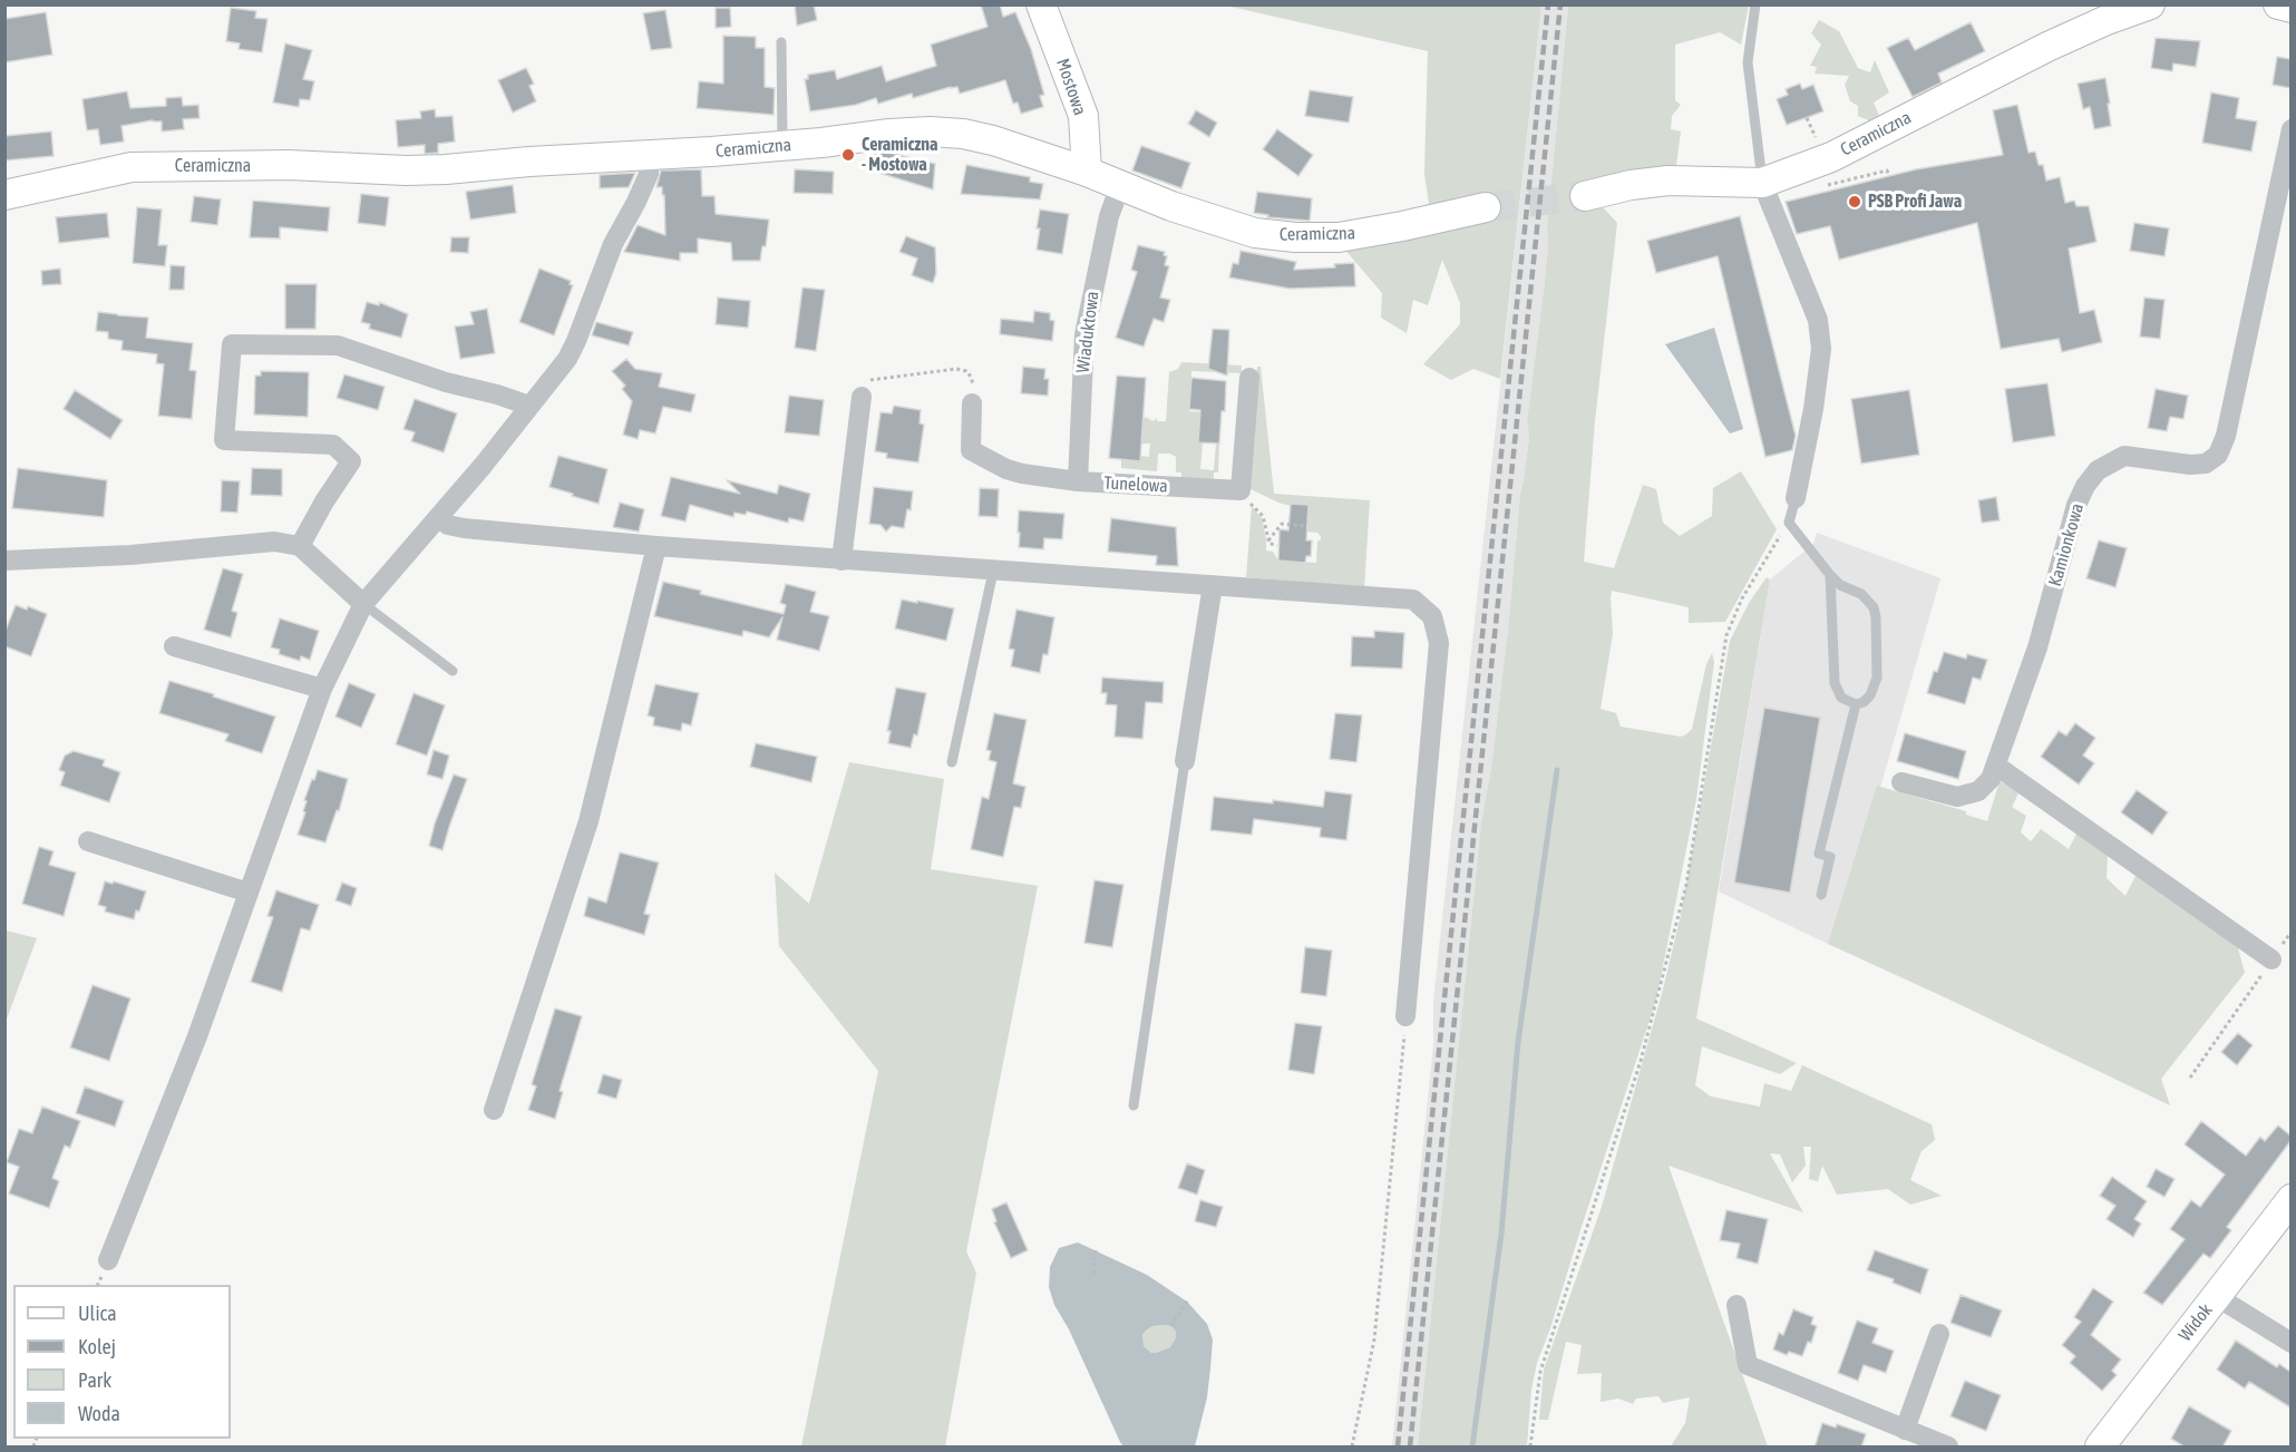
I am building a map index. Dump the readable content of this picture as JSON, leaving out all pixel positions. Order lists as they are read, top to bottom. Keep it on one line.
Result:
{"streets":{"street":["Mostowa","Ceramiczna","Wiaduktowa","Tunelowa","Kamionkowa","Widok"]},"crossings":[["Mostowa","Ceramiczna"],["Ceramiczna","Wiaduktowa"],["Wiaduktowa","Tunelowa"]],"places":["Ceramiczna - Mostowa","PSB Profi Jawa"],"legend":["Ulica","Kolej","Park","Woda"]}
